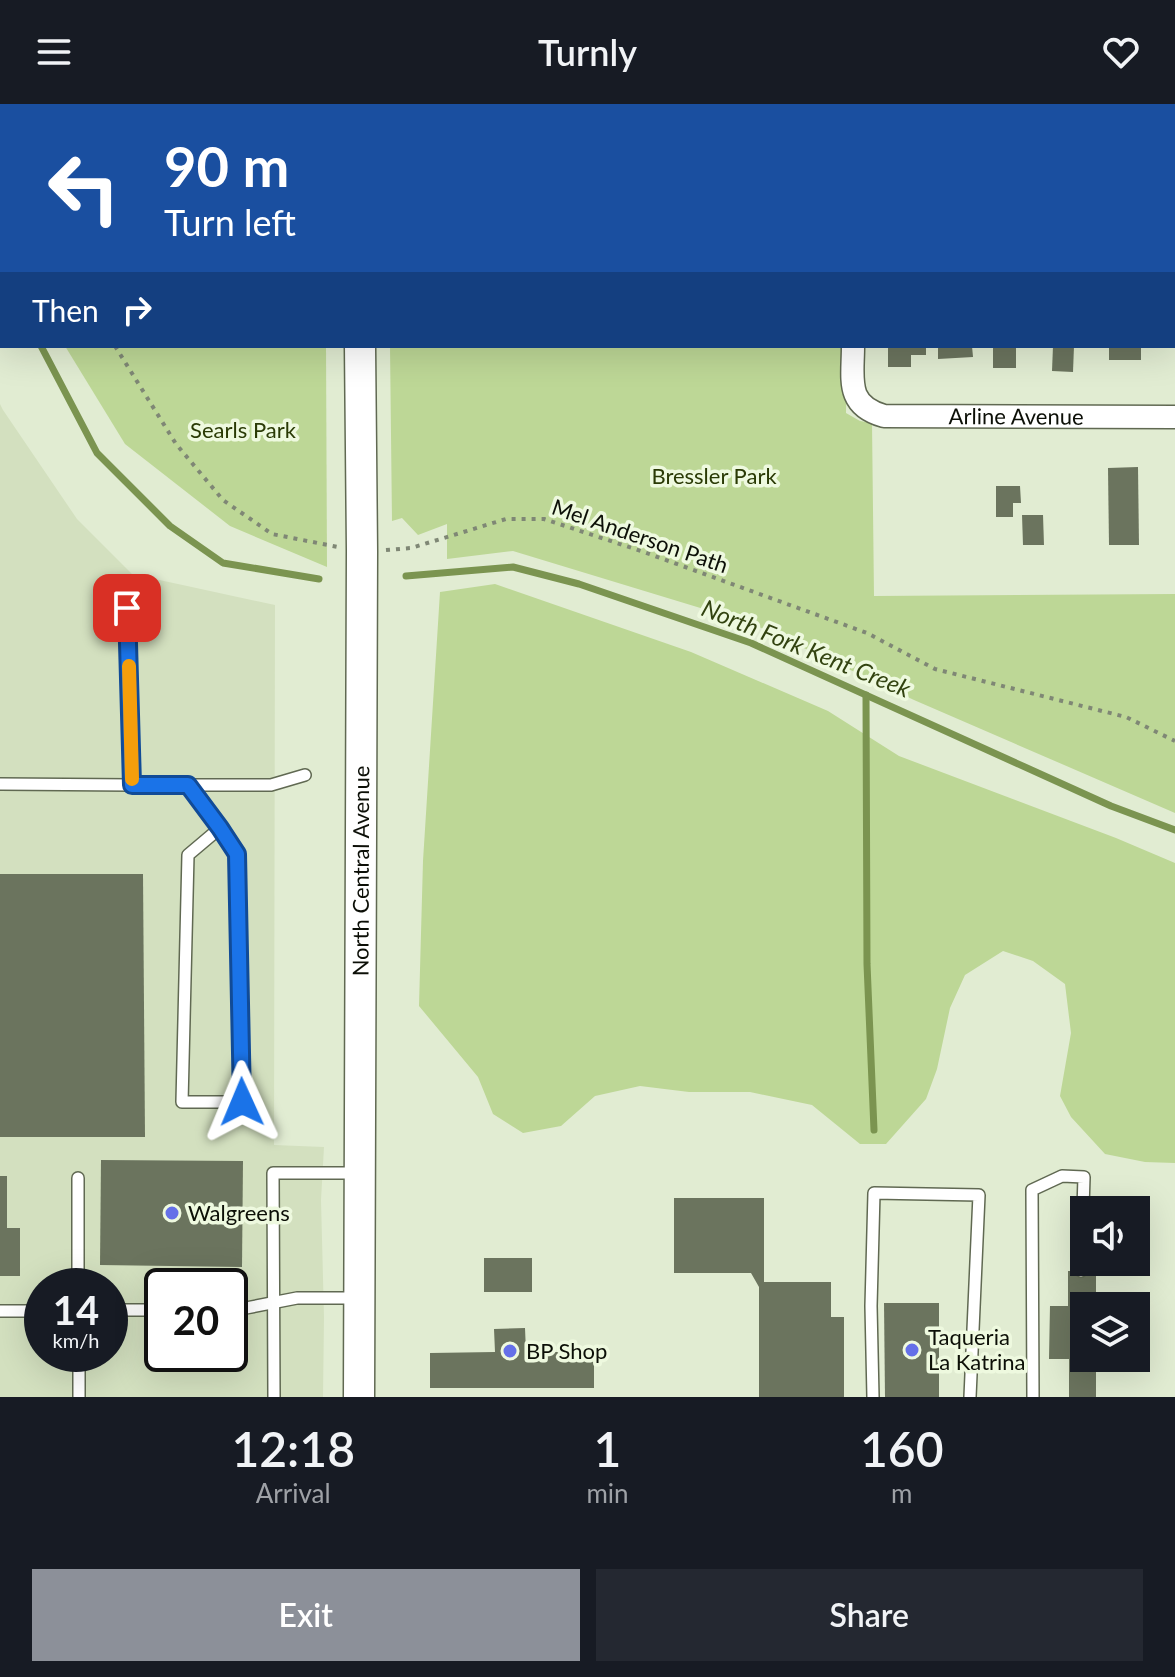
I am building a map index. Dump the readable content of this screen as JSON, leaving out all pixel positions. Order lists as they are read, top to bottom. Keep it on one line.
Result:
{"streets":{"main road":["North Central Avenue"],"street":["Arline Avenue"],"path":["Mel Anderson Path"]},"crossings":[["Mel Anderson Path","North Central Avenue"]],"water":["North Fork Kent Creek"],"parks":["Searls Park","Bressler Park"],"places":["Walgreens","Taqueria La Katrina","BP Shop"],"page":{"header":"Turnly","turn":["90 m","Turn left"],"then":"Then","speed":"14 km/h","limit":"20","eta":["12:18","Arrival","1","min","160","m"],"buttons":["Exit","Share"]}}
